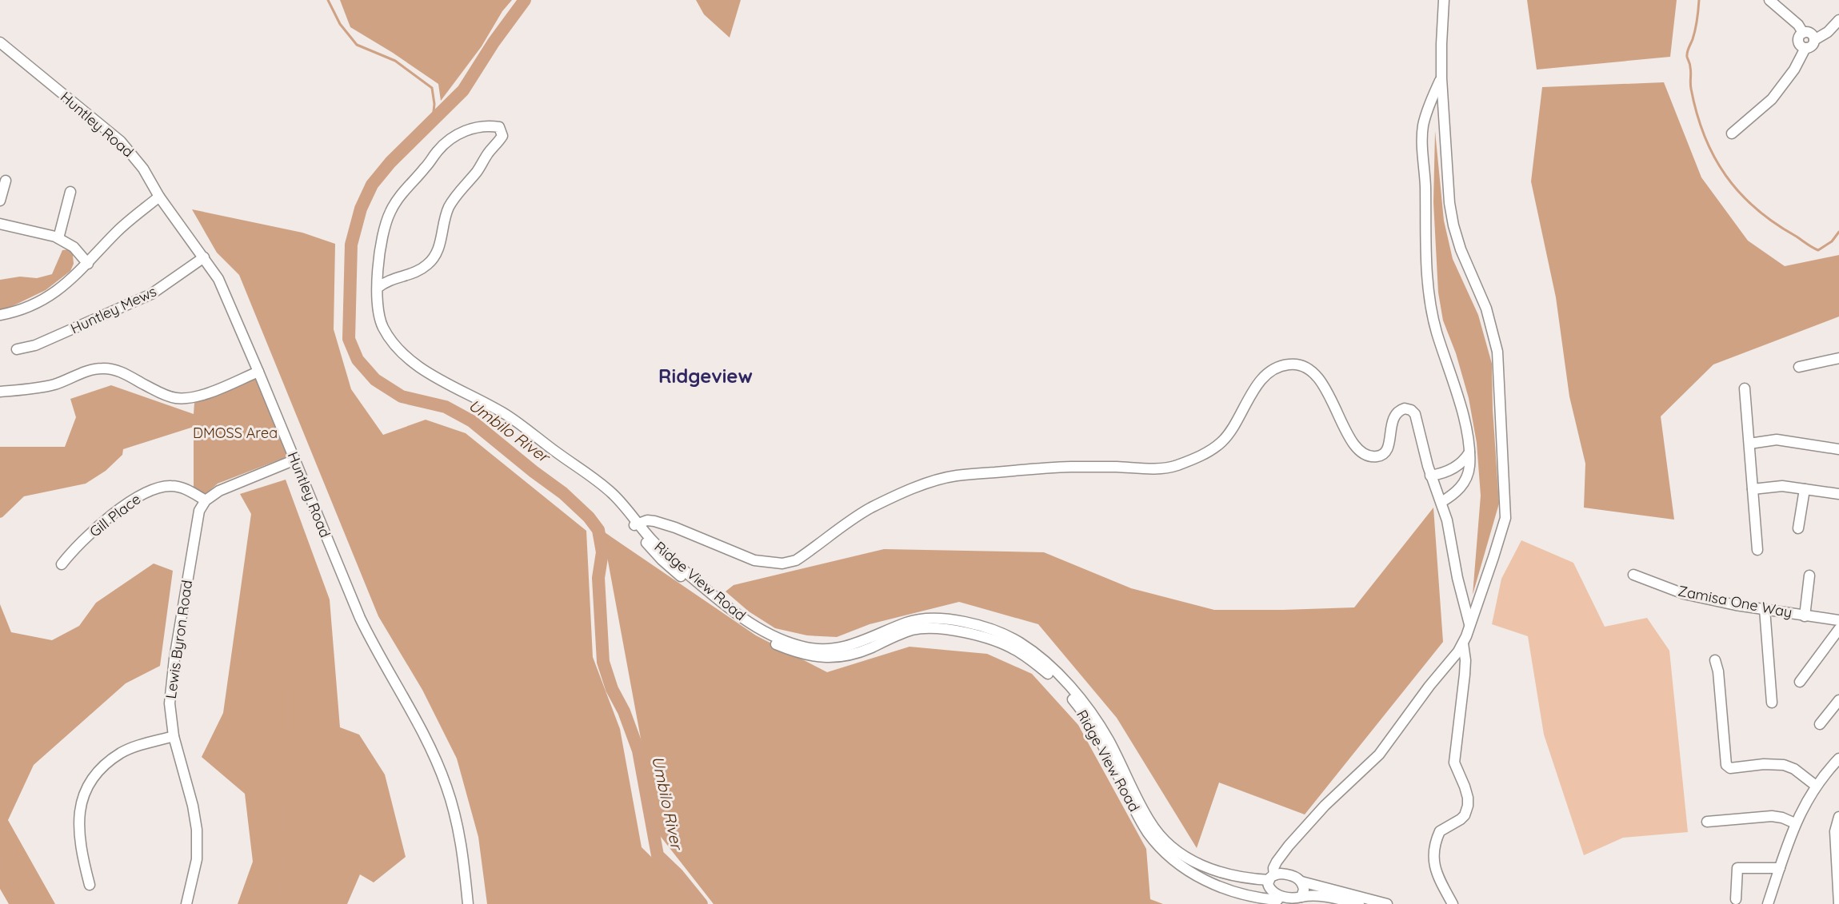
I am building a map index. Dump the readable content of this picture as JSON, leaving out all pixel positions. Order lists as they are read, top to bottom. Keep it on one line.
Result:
{"streets":{"street":["Huntley Road","Huntley Mews","Gill Place","Ridge View Road","Zamisa One Way","Lewis Byron Road"]},"crossings":[["Huntley Road","Huntley Mews"],["Gill Place","Lewis Byron Road"]],"districts":["Ridgeview"],"water":["Umbilo River"],"parks":["DMOSS Area"]}
